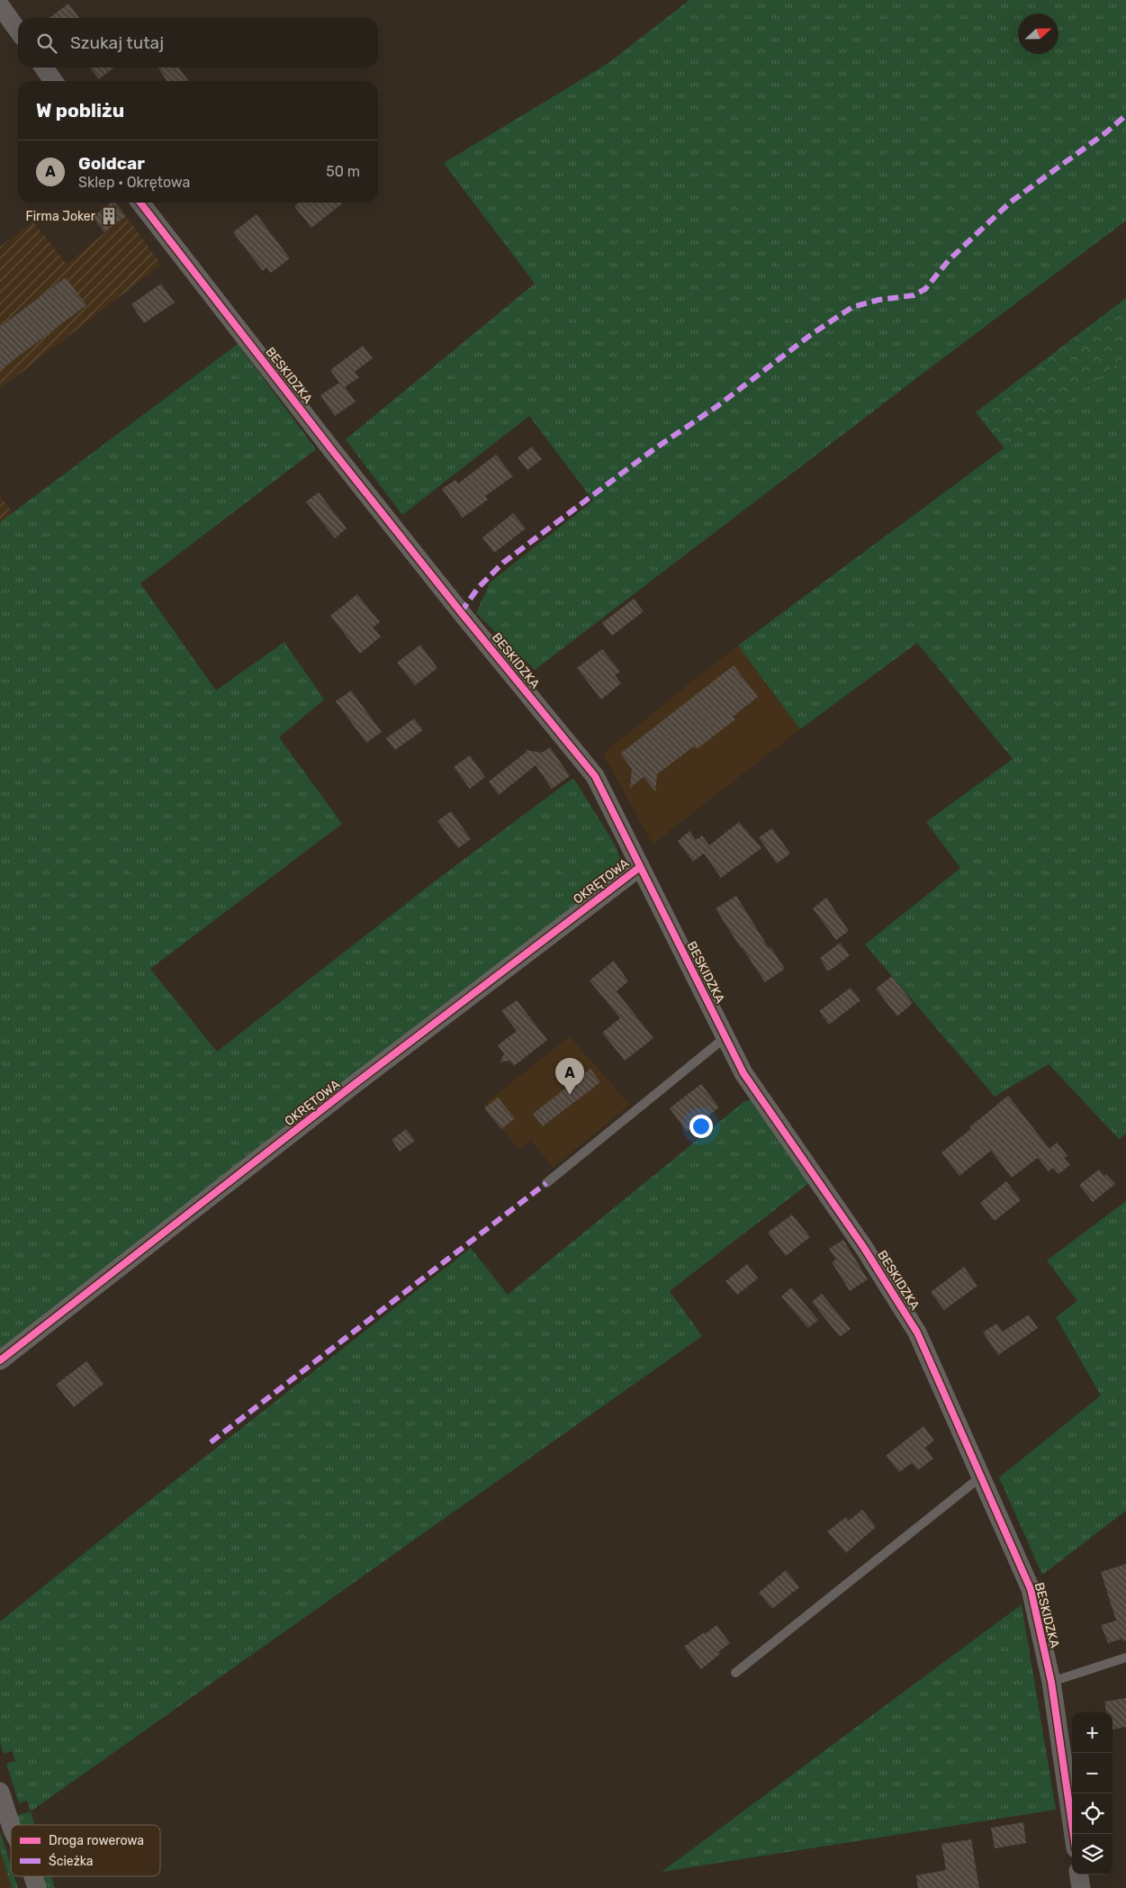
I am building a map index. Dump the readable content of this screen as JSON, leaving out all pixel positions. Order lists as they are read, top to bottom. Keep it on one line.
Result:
{"streets":{"street":["BESKIDZKA","OKRĘTOWA"]},"crossings":[["BESKIDZKA","OKRĘTOWA"]],"places":{"building":["Firma Joker"]},"legend":["Droga rowerowa","Ścieżka"],"north":"right","page":{"search":"Szukaj tutaj","heading":"W pobliżu","list":[{"mark":"A","name":"Goldcar","note":"Sklep · Okrętowa","value":"50 m"}],"pins":"A","map_buttons":["+","−"]}}
